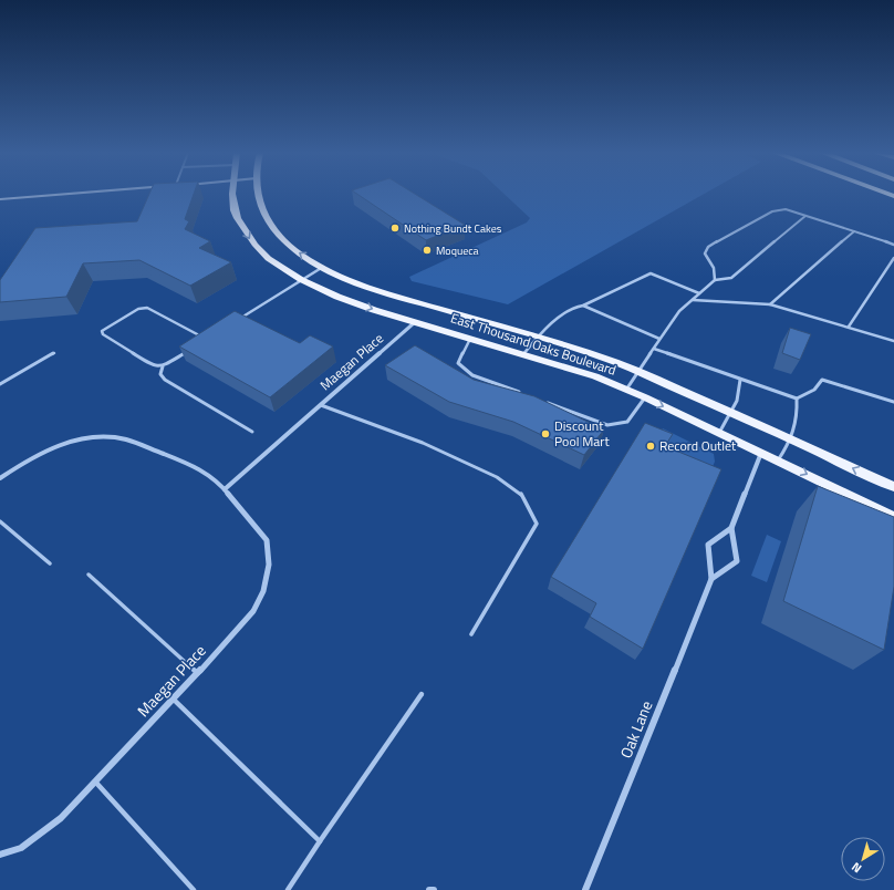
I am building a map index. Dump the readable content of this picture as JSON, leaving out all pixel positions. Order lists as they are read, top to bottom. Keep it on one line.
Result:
{"streets":{"main road":["East Thousand Oaks Boulevard"],"street":["Maegan Place","Oak Lane"]},"crossings":[["East Thousand Oaks Boulevard","Maegan Place"]],"places":["Nothing Bundt Cakes","Moqueca","Discount Pool Mart","Record Outlet"],"north":"bottom left"}
